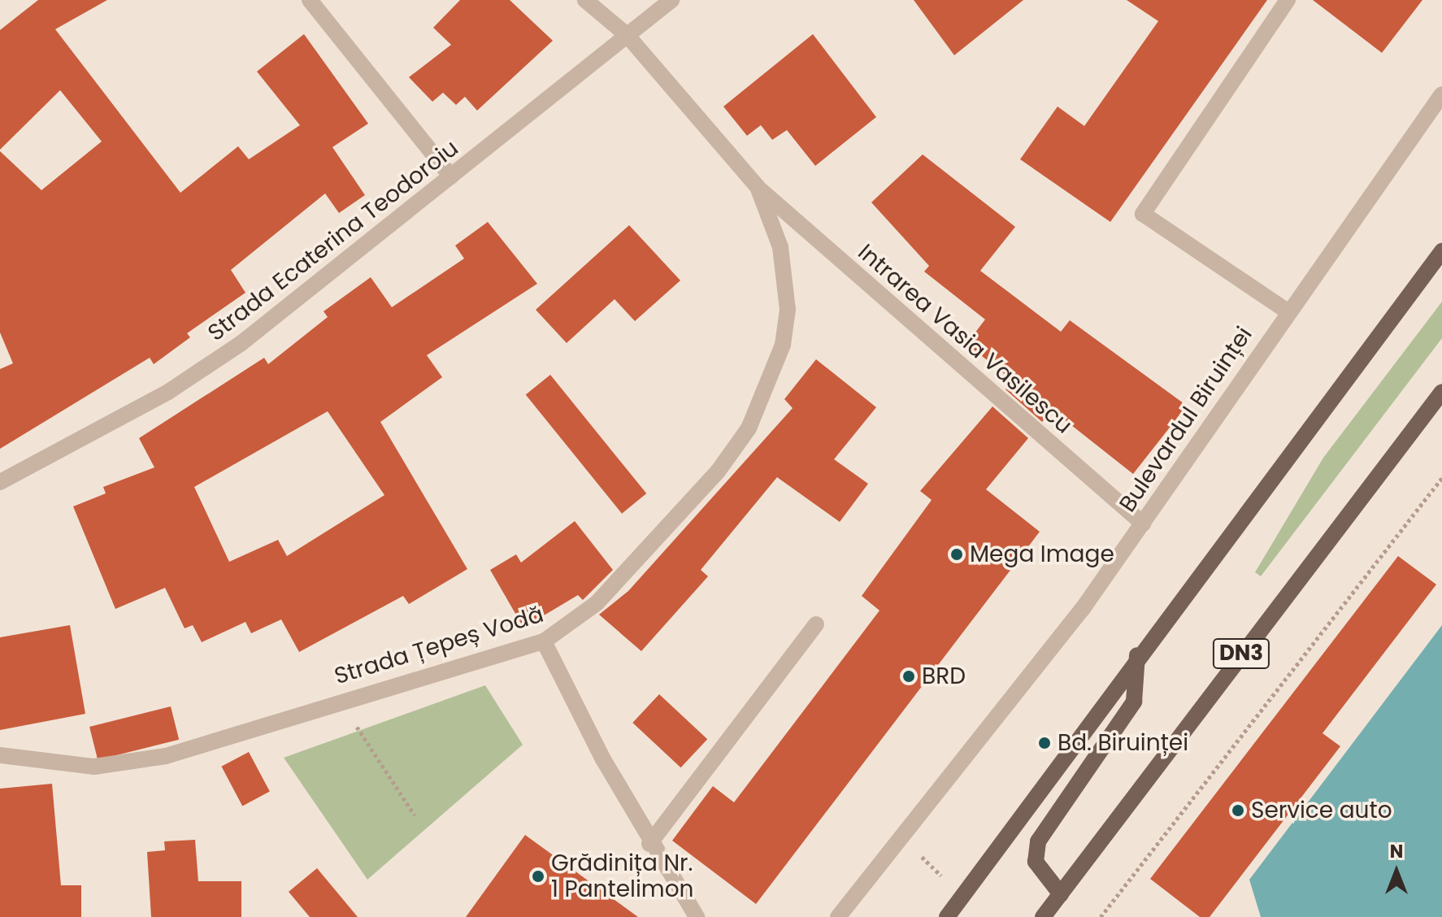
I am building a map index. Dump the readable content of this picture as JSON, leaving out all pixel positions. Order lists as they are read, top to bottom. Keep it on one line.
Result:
{"streets":{"main road":["DN3"],"street":["Strada Ecaterina Teodoroiu","Intrarea Vasia Vasilescu","Bulevardul Biruinței","Strada Țepeș Vodă"]},"crossings":[["Strada Ecaterina Teodoroiu","Strada Țepeș Vodă"],["Intrarea Vasia Vasilescu","Bulevardul Biruinței"],["Intrarea Vasia Vasilescu","Strada Țepeș Vodă"]],"places":["Mega Image","BRD","Bd. Biruinței","Service auto","Grădinița Nr. 1 Pantelimon"],"north":"top"}
